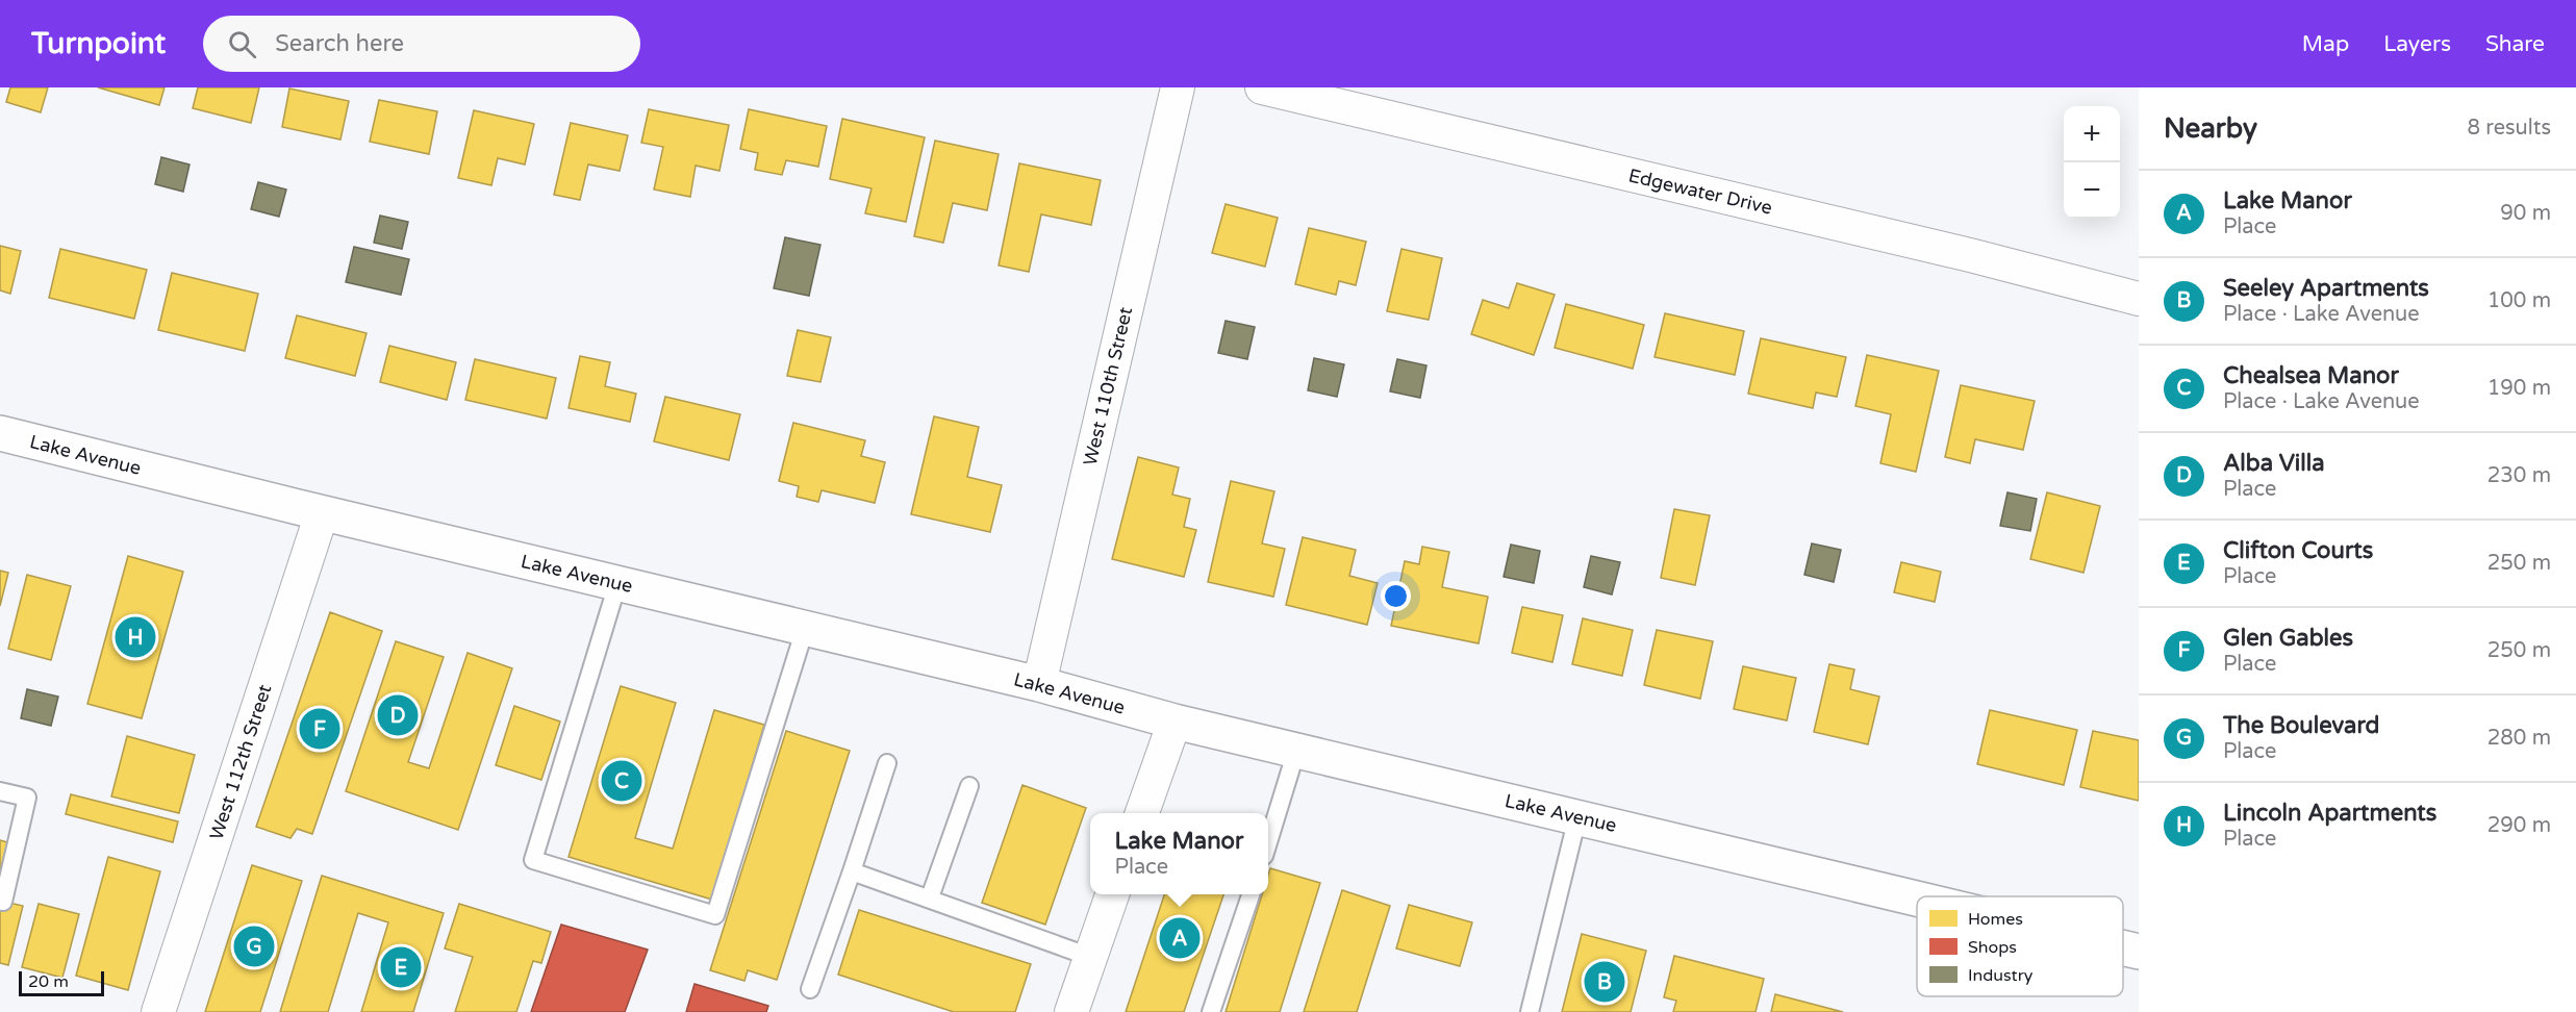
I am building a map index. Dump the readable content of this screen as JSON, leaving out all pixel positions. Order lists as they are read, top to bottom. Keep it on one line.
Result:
{"streets":{"street":["Edgewater Drive","West 110th Street","Lake Avenue","West 112th Street"]},"crossings":[["West 110th Street","Lake Avenue"],["Lake Avenue","West 112th Street"]],"legend":["Homes","Shops","Industry"],"scale_bar":"20 m","page":{"header":"Turnpoint","search":"Search here","nav":["Map","Layers","Share"],"heading":["Nearby","8 results"],"map_buttons":["+","−"],"list":[{"mark":"A","name":"Lake Manor","note":"Place","value":"90 m"},{"mark":"B","name":"Seeley Apartments","note":"Place · Lake Avenue","value":"100 m"},{"mark":"C","name":"Chealsea Manor","note":"Place · Lake Avenue","value":"190 m"},{"mark":"D","name":"Alba Villa","note":"Place","value":"230 m"},{"mark":"E","name":"Clifton Courts","note":"Place","value":"250 m"},{"mark":"F","name":"Glen Gables","note":"Place","value":"250 m"},{"mark":"G","name":"The Boulevard","note":"Place","value":"280 m"},{"mark":"H","name":"Lincoln Apartments","note":"Place","value":"290 m"}],"pins":["H","D","F","C","A","G","E","B"],"popup":["Lake Manor","Place"],"scale":"20 m"}}
